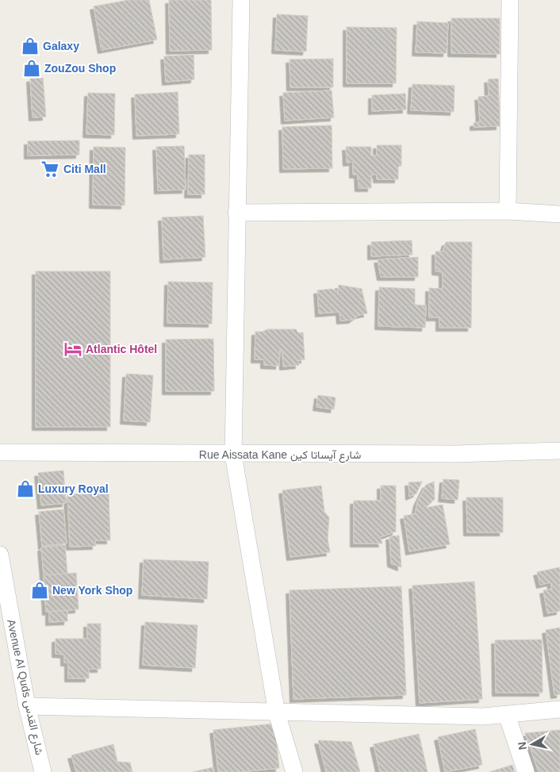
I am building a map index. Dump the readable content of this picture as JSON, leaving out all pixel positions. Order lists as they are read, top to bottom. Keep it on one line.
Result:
{"streets":{"street":["Rue Aissata Kane شارع آيساتا كين","Avenue Al Quds شارع القدس"]},"places":{"shop":["Galaxy","ZouZou Shop","Luxury Royal","New York Shop"],"supermarket":["Citi Mall"],"hotel":["Atlantic Hôtel"]},"north":"left"}
